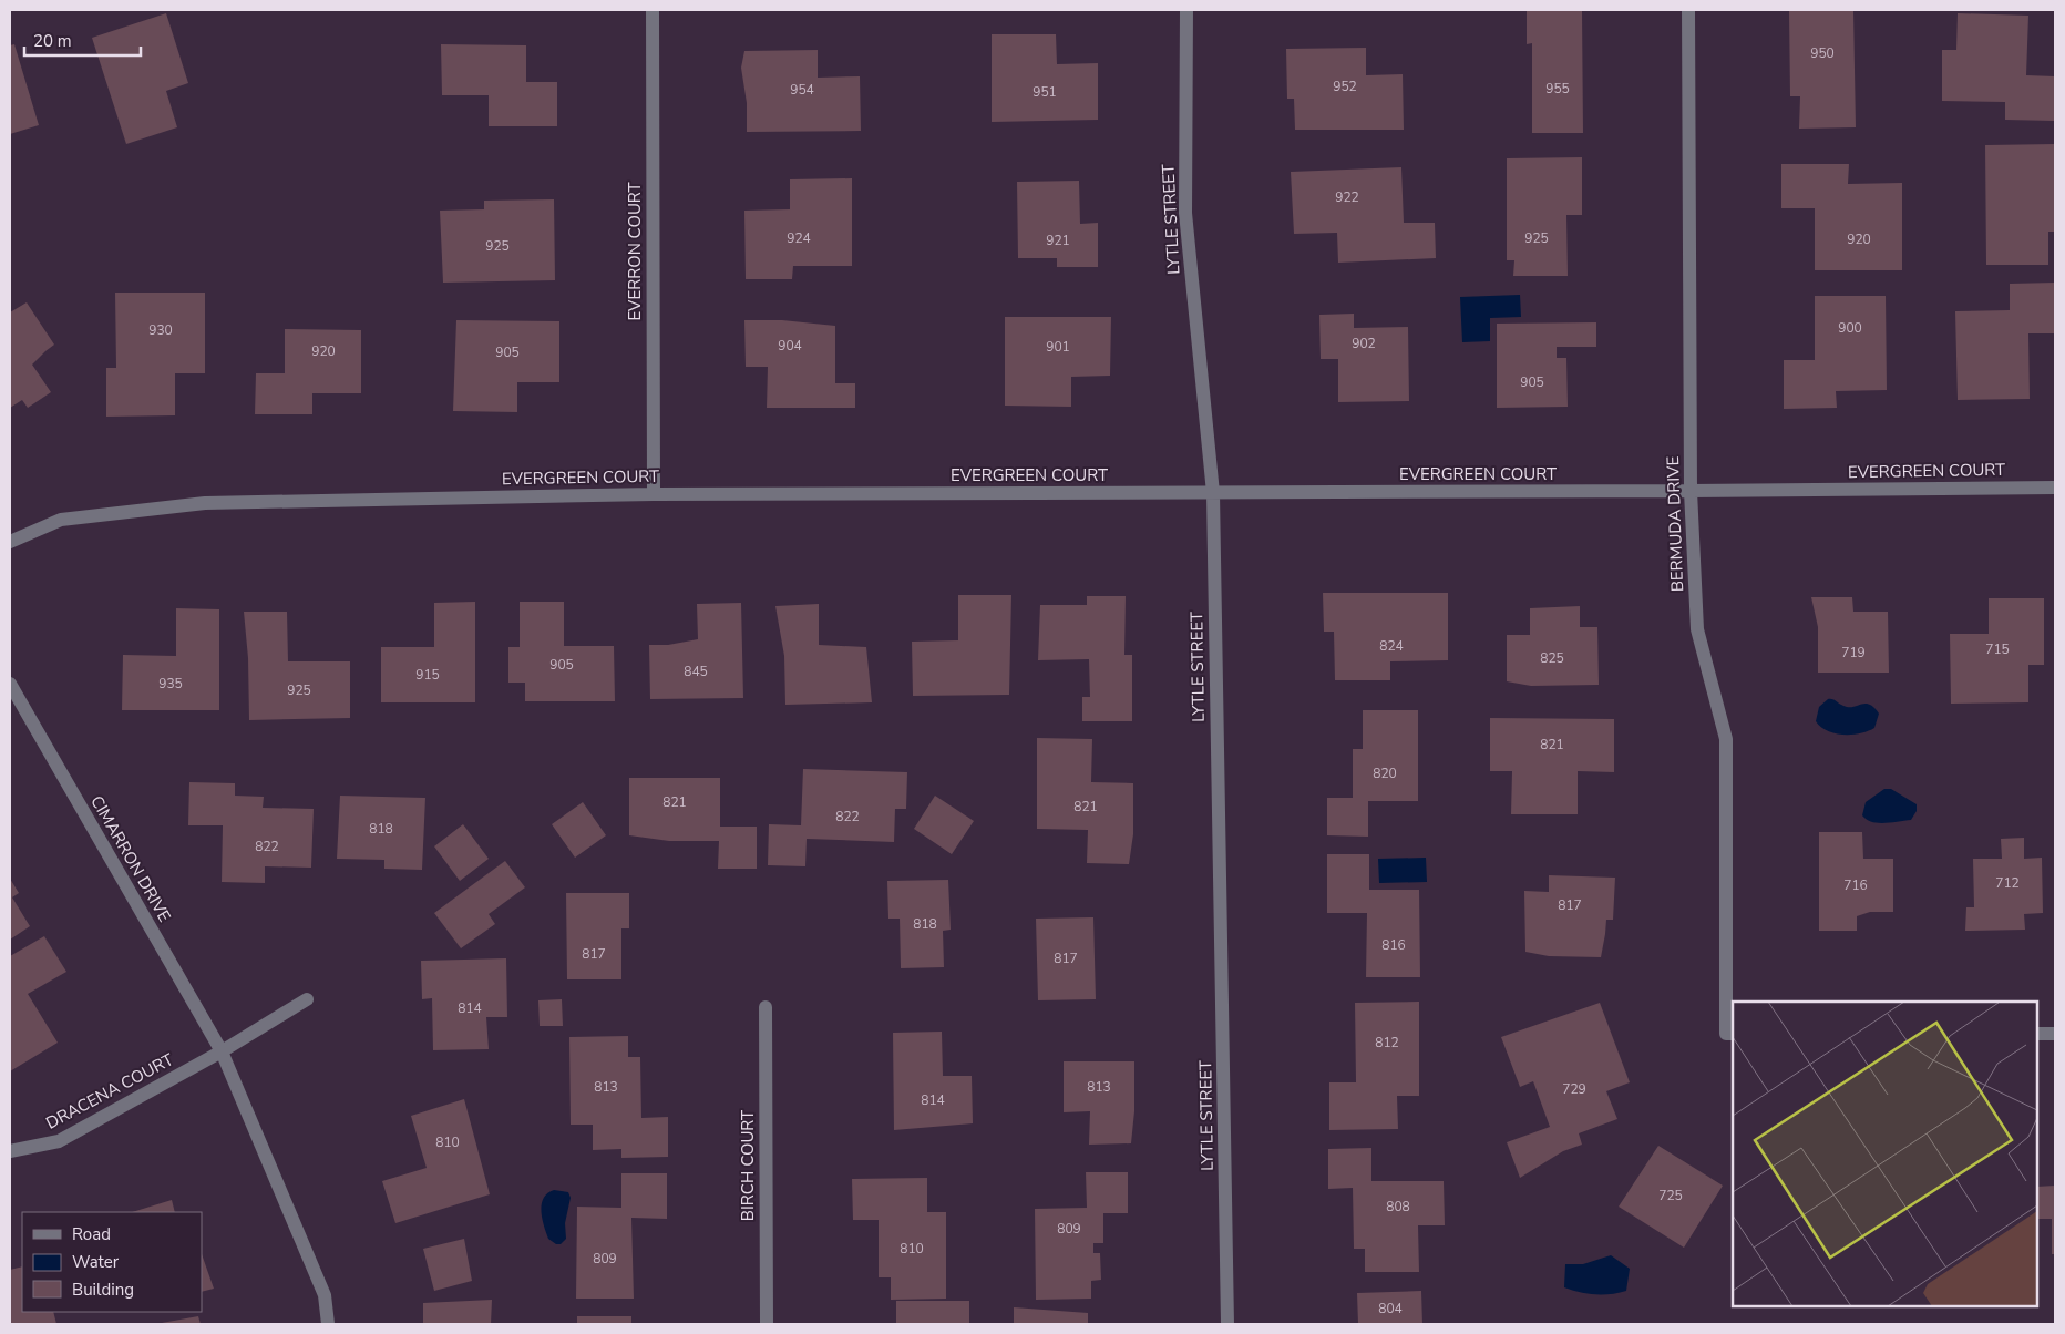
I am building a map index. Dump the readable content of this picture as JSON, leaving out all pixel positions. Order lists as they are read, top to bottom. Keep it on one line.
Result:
{"streets":{"street":["LYTLE STREET","EVERRON COURT","EVERGREEN COURT","BERMUDA DRIVE","CIMARRON DRIVE","DRACENA COURT","BIRCH COURT"]},"crossings":[["LYTLE STREET","EVERGREEN COURT"],["EVERRON COURT","EVERGREEN COURT"],["EVERGREEN COURT","BERMUDA DRIVE"],["CIMARRON DRIVE","DRACENA COURT"]],"house_numbers":["950","952","955","954","951","922","924","925","920","921","925","900","930","902","904","901","920","905","905","824","715","719","825","905","845","915","935","925","821","820","821","821","822","818","822","712","716","817","818","816","817","817","814","812","813","813","729","814","810","725","808","809","810","809","804"],"legend":["Road","Water","Building"],"scale_bar":"20 m"}
